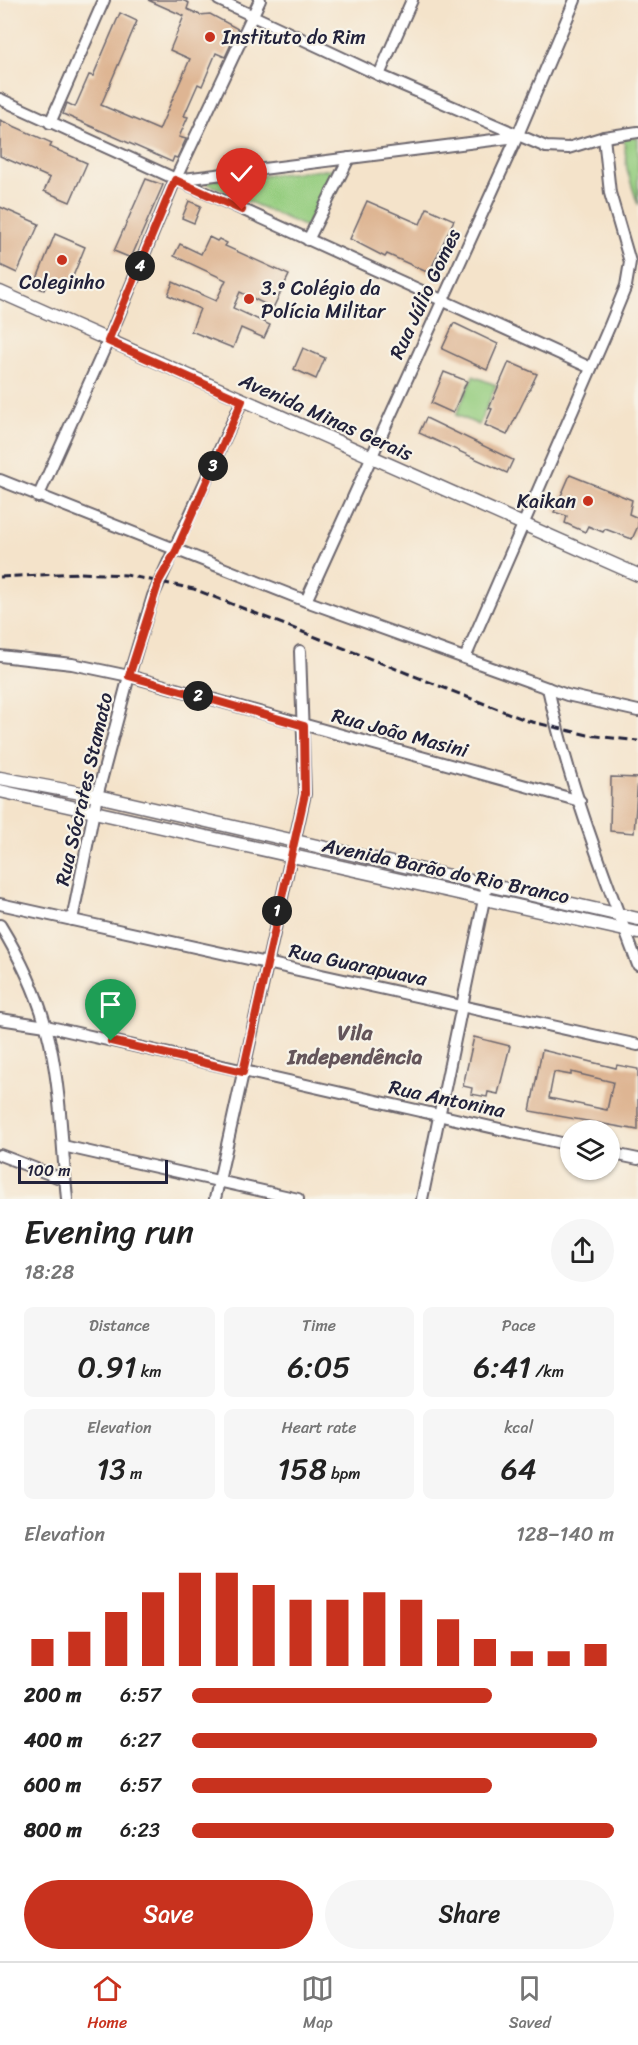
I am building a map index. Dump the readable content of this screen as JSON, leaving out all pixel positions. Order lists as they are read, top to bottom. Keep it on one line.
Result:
{"streets":{"street":["Rua Júlio Gomes","Avenida Minas Gerais","Rua João Masini","Rua Sócrates Stamato","Avenida Barão do Rio Branco","Rua Guarapuava","Rua Antonina"]},"crossings":[["Rua Júlio Gomes","Avenida Minas Gerais"],["Avenida Minas Gerais","Rua Sócrates Stamato"],["Rua João Masini","Rua Sócrates Stamato"],["Rua Sócrates Stamato","Avenida Barão do Rio Branco"],["Rua Sócrates Stamato","Rua Guarapuava"]],"districts":["Vila Independência"],"places":["Instituto do Rim","Coleginho","3.º Colégio da Polícia Militar","Kaikan"],"scale_bar":"100 m","page":{"pins":["4","3","2","1"],"scale":"100 m","heading":["Evening run","18:28"],"stats":[["Distance","0.91 km"],["Time","6:05"],["Pace","6:41 /km"],["Elevation","13 m"],["Heart rate","158 bpm"],["kcal","64"]],"chart":["Elevation","128–140 m"],"list":[{"name":"200 m","note":"6:57"},{"name":"400 m","note":"6:27"},{"name":"600 m","note":"6:57"},{"name":"800 m","note":"6:23"}],"buttons":["Save","Share"],"tabs":["Home","Map","Saved"]}}
